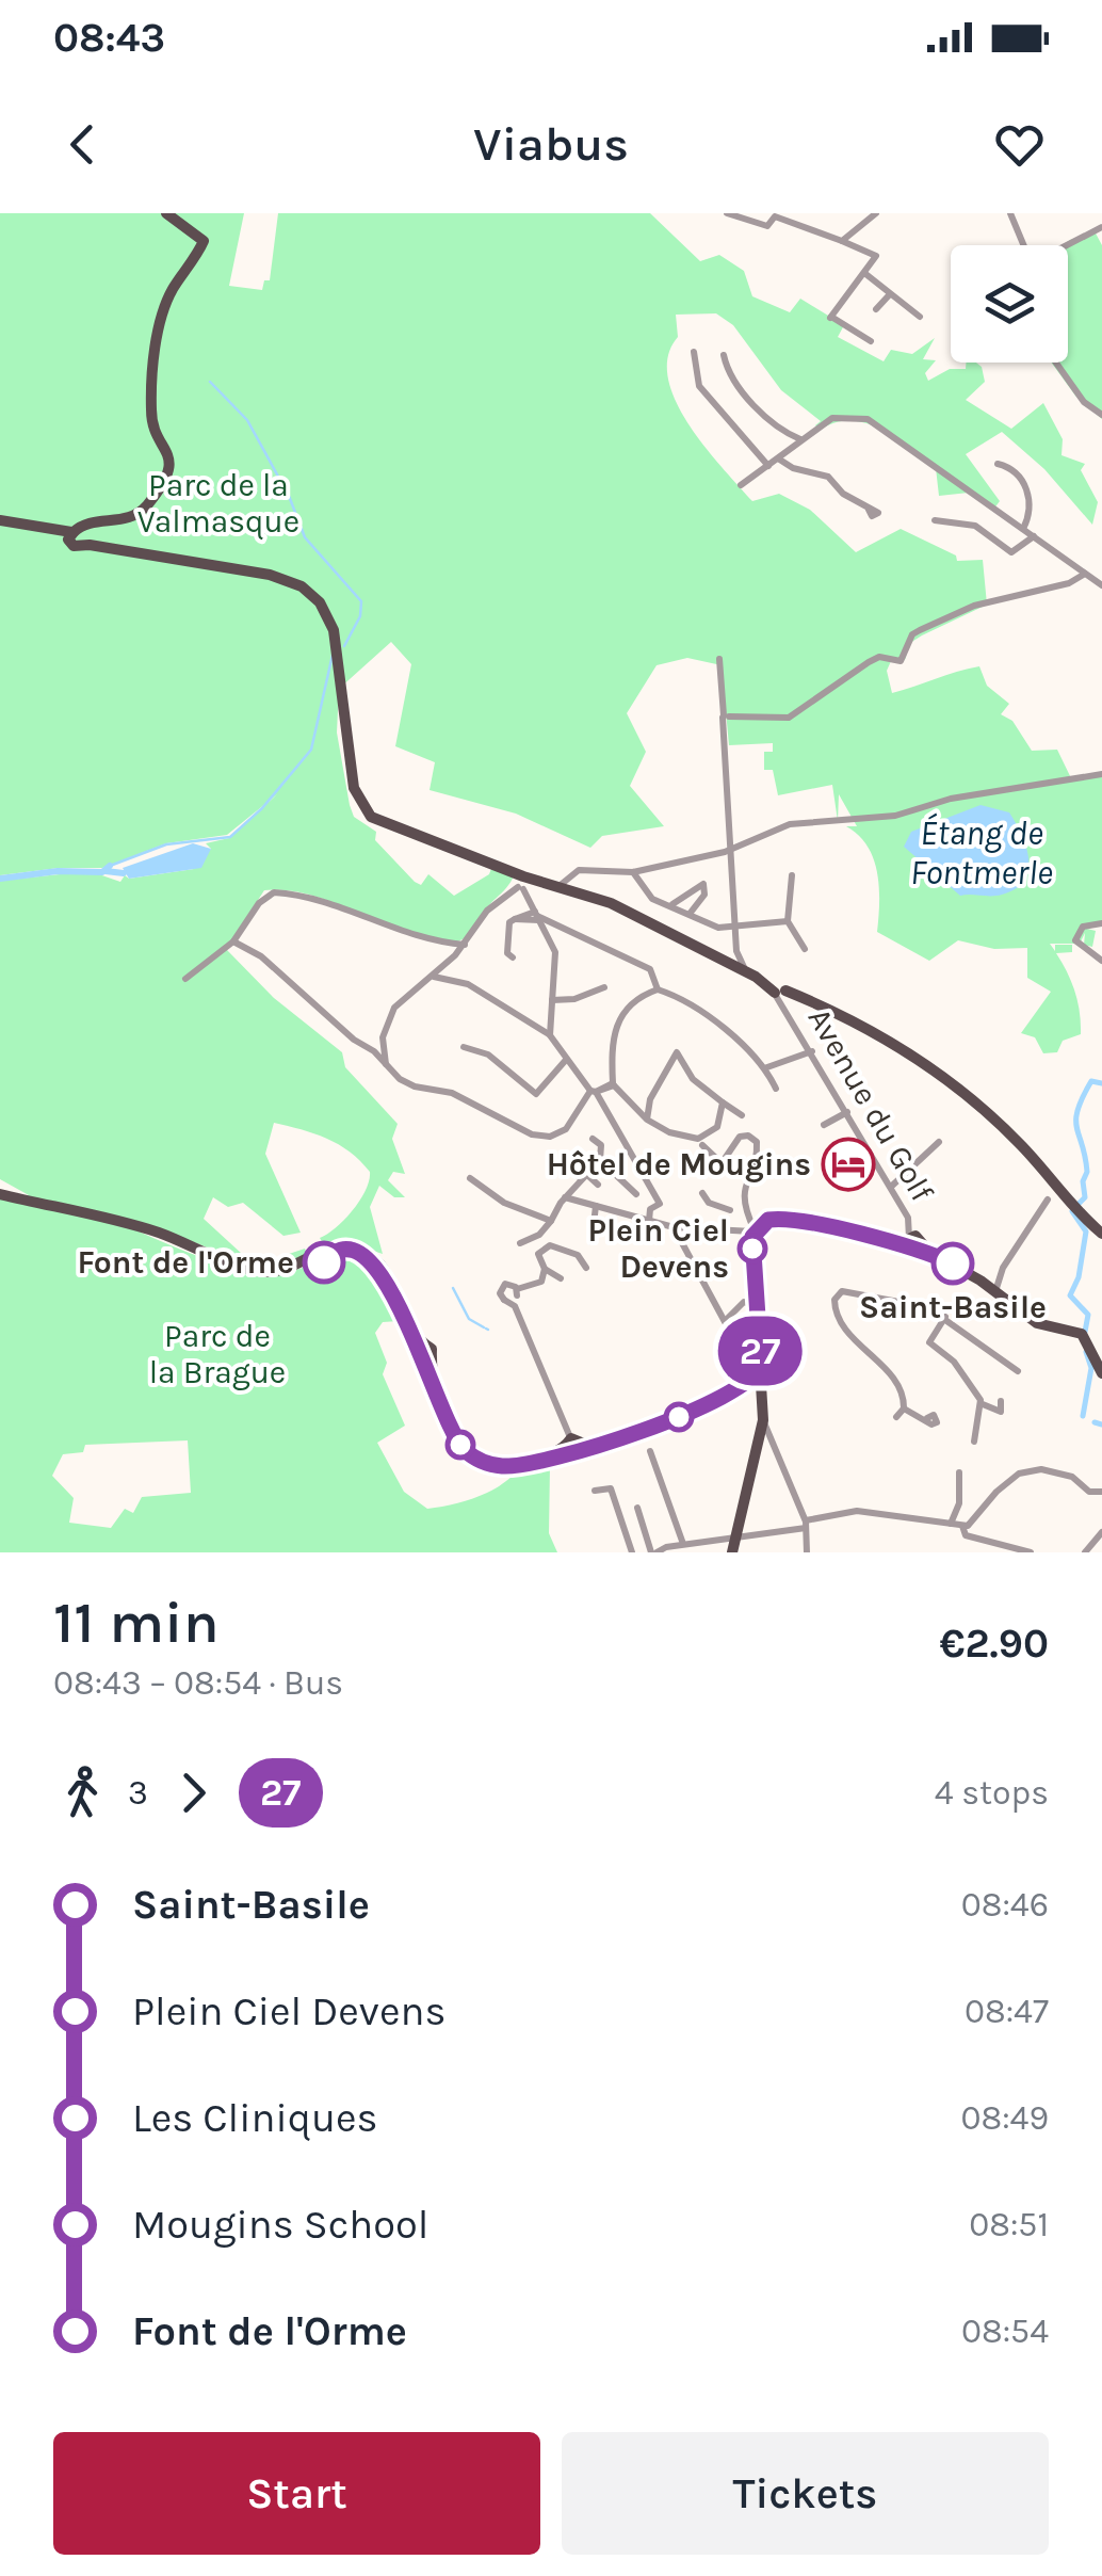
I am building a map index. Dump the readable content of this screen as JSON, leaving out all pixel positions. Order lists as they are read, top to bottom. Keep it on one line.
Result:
{"streets":{"main road":["Avenue du Golf"]},"water":["Étang de Fontmerle"],"parks":["Parc de la Valmasque","Parc de la Brague"],"places":{"hotel":["Hôtel de Mougins"],"other":["Plein Ciel Devens","Font de l'Orme","Saint-Basile"]},"lines":["bus line 27"],"page":{"status":"08:43","header":"Viabus","on_map":"27","heading":["11 min","08:43 – 08:54 · Bus","€2.90"],"legs":["3","27","4 stops"],"list":[{"name":"Saint-Basile","value":"08:46"},{"name":"Plein Ciel Devens","value":"08:47"},{"name":"Les Cliniques","value":"08:49"},{"name":"Mougins School","value":"08:51"},{"name":"Font de l'Orme","value":"08:54"}],"buttons":["Start","Tickets"]}}
